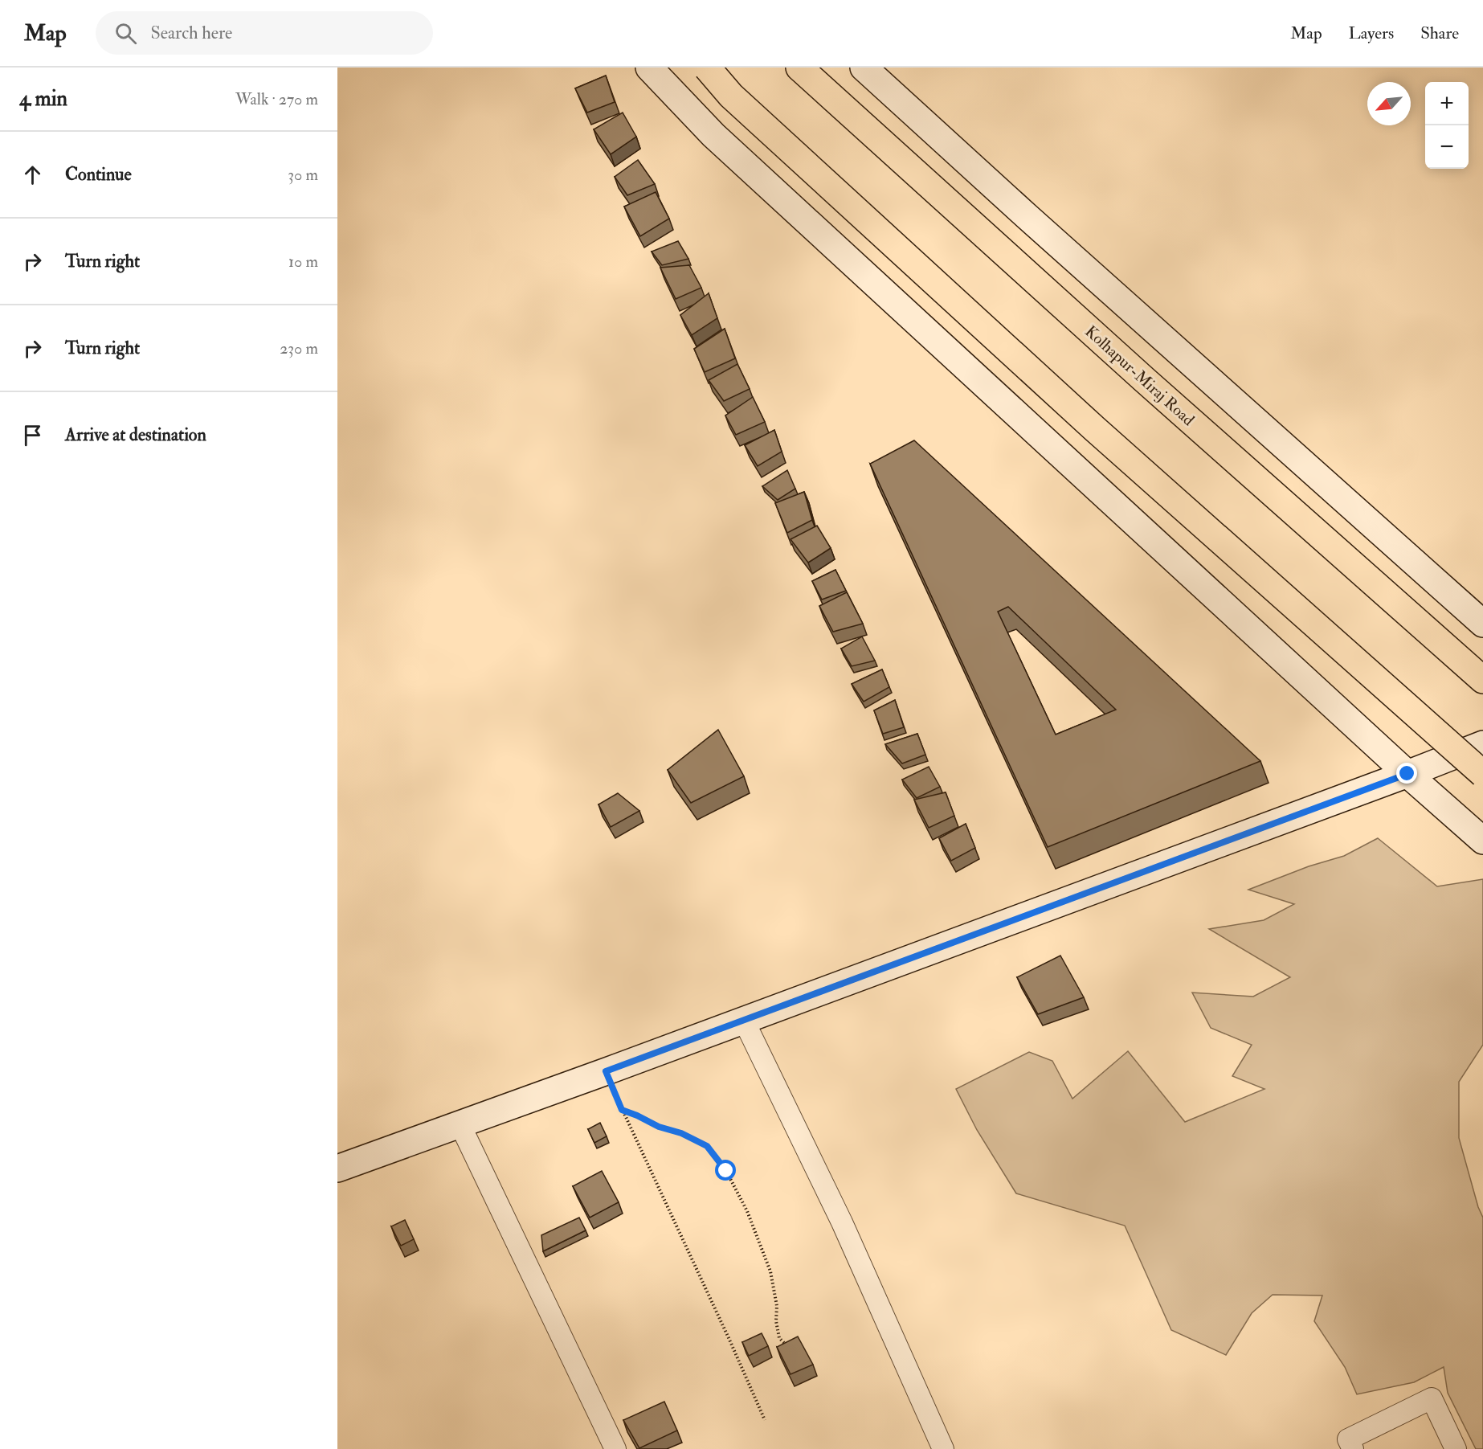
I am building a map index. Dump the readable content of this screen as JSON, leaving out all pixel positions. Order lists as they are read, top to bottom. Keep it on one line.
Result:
{"streets":{"highway":["Kolhapur-Miraj Road"]},"north":"bottom left","page":{"header":"Map","search":"Search here","nav":["Map","Layers","Share"],"heading":["4 min","Walk · 270 m"],"map_buttons":["+","−"],"list":[["Continue","30 m"],["Turn right","10 m"],["Turn right","230 m"],"Arrive at destination"]}}
